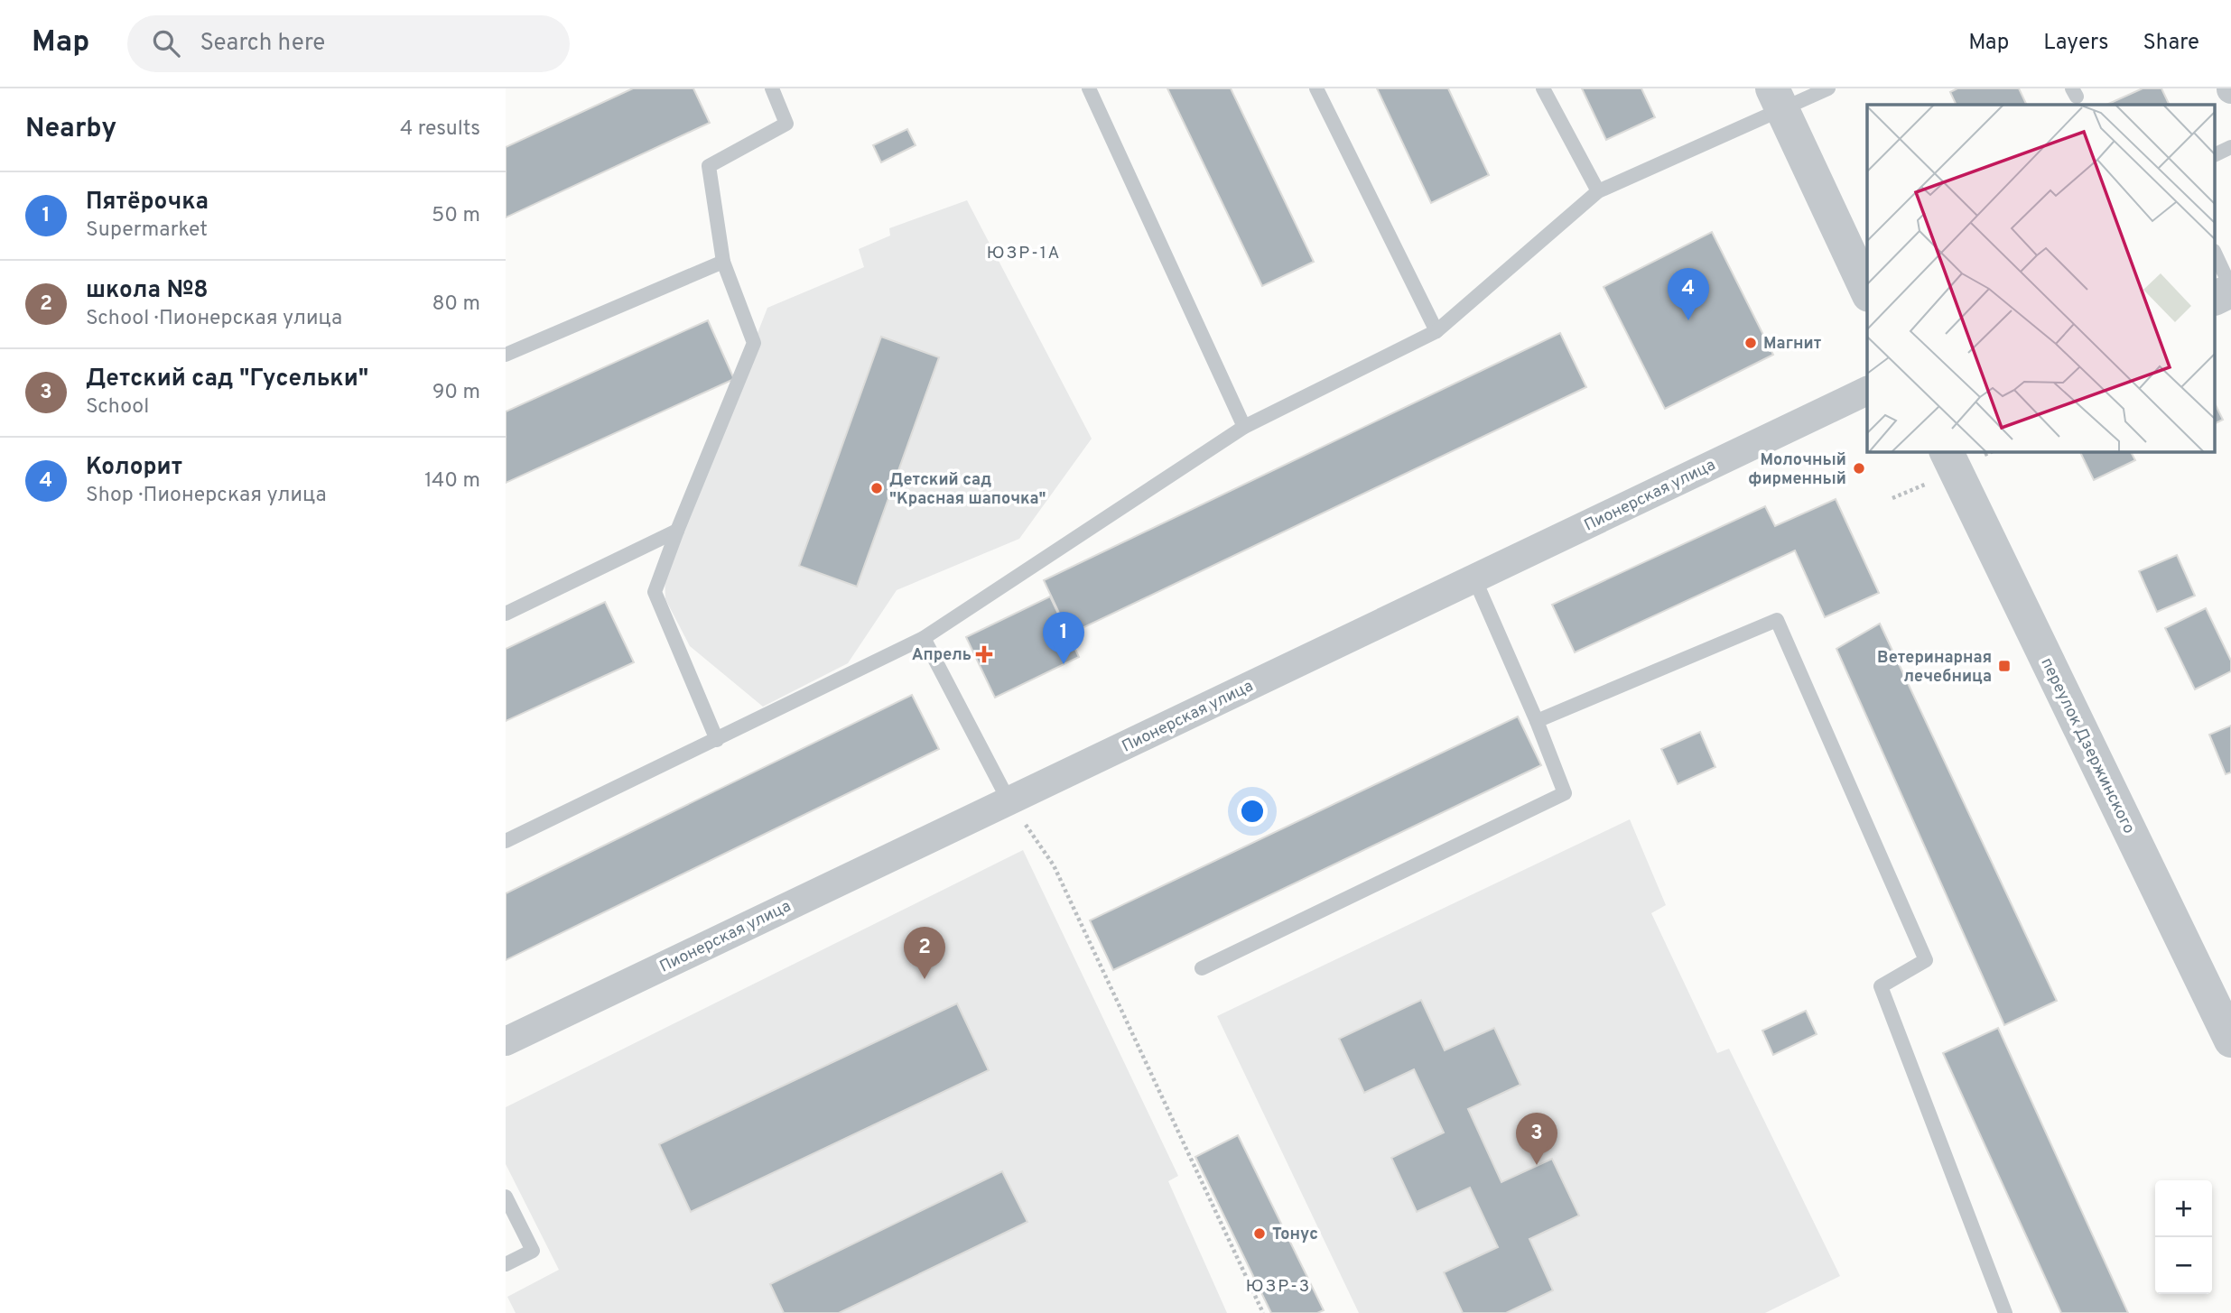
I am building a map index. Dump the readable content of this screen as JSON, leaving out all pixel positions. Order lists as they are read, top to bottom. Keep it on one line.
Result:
{"streets":{"street":["Пионерская улица","переулок Дзержинского"]},"districts":["ЮЗР-1А","ЮЗР-3"],"places":{"other":["Магнит","Молочный фирменный","Детский сад \"Красная шапочка\"","Тонус"],"health":["Апрель"],"transit":["Ветеринарная лечебница"]},"page":{"header":"Map","search":"Search here","nav":["Map","Layers","Share"],"heading":["Nearby","4 results"],"list":[{"mark":"1","name":"Пятёрочка","note":"Supermarket","value":"50 m"},{"mark":"2","name":"школа №8","note":"School · Пионерская улица","value":"80 m"},{"mark":"3","name":"Детский сад \"Гусельки\"","note":"School","value":"90 m"},{"mark":"4","name":"Колорит","note":"Shop · Пионерская улица","value":"140 m"}],"pins":["4","1","2","3"],"map_buttons":["+","−"]}}
